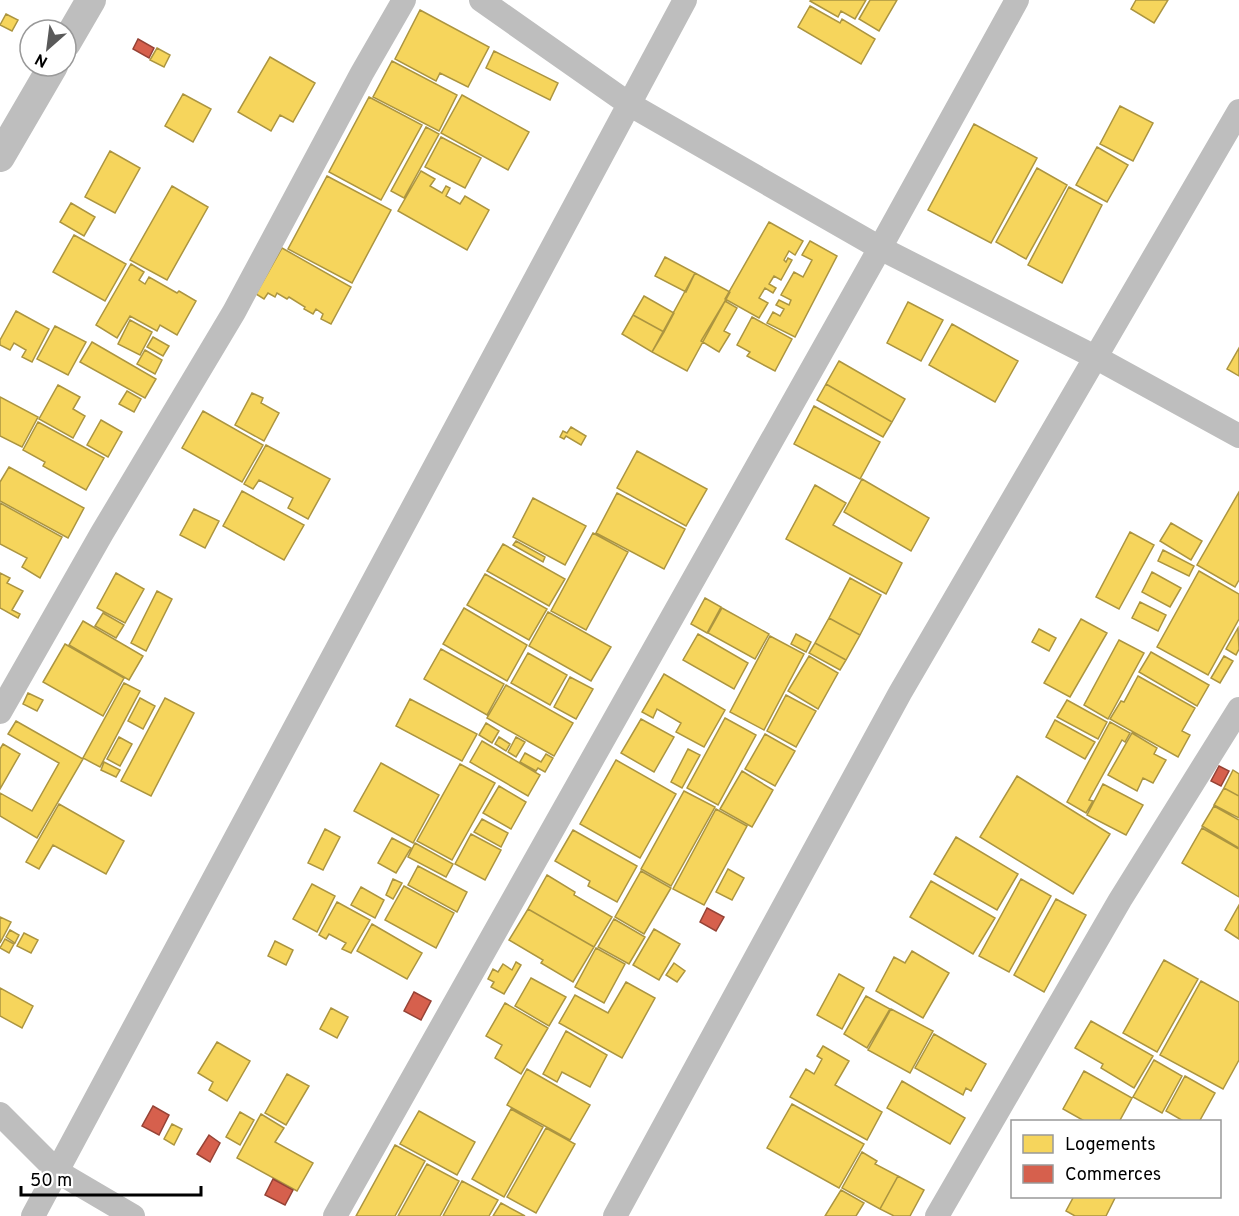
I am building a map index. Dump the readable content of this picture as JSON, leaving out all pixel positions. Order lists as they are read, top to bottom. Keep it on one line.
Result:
{"legend":["Logements","Commerces"],"scale_bar":"50 m","north":"bottom left"}
